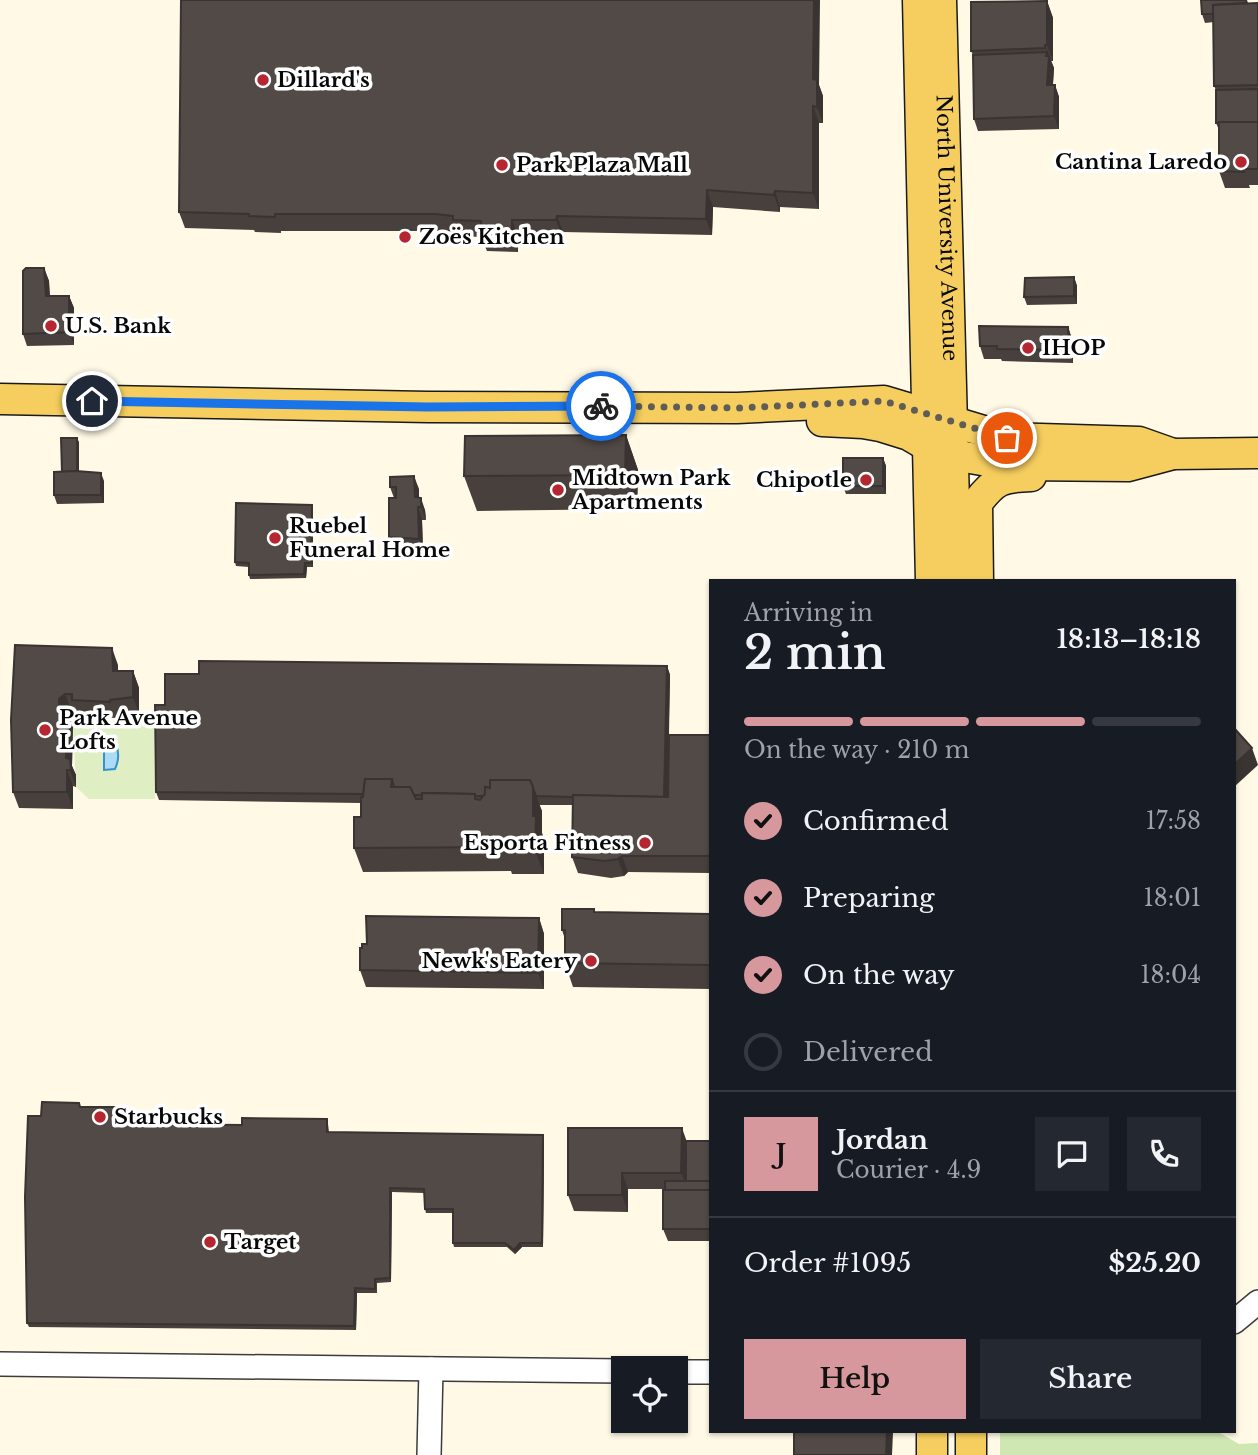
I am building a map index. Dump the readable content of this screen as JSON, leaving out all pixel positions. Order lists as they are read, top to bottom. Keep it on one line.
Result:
{"streets":{"main road":["North University Avenue"]},"places":["Dillard's","Cantina Laredo","Park Plaza Mall","Zoës Kitchen","U.S. Bank","IHOP","Chipotle","Midtown Park Apartments","Ruebel Funeral Home","Park Avenue Lofts","Esporta Fitness","Newk's Eatery","Starbucks","Target"],"page":{"heading":["2 min","Arriving in","18:13–18:18"],"panel":["Jordan","Courier · 4.9","Order #1095","$25.20"],"bar":"On the way · 210 m","list":[["Confirmed","17:58"],["Preparing","18:01"],["On the way","18:04"],"Delivered"],"round":"J","buttons":["Help","Share"]}}
